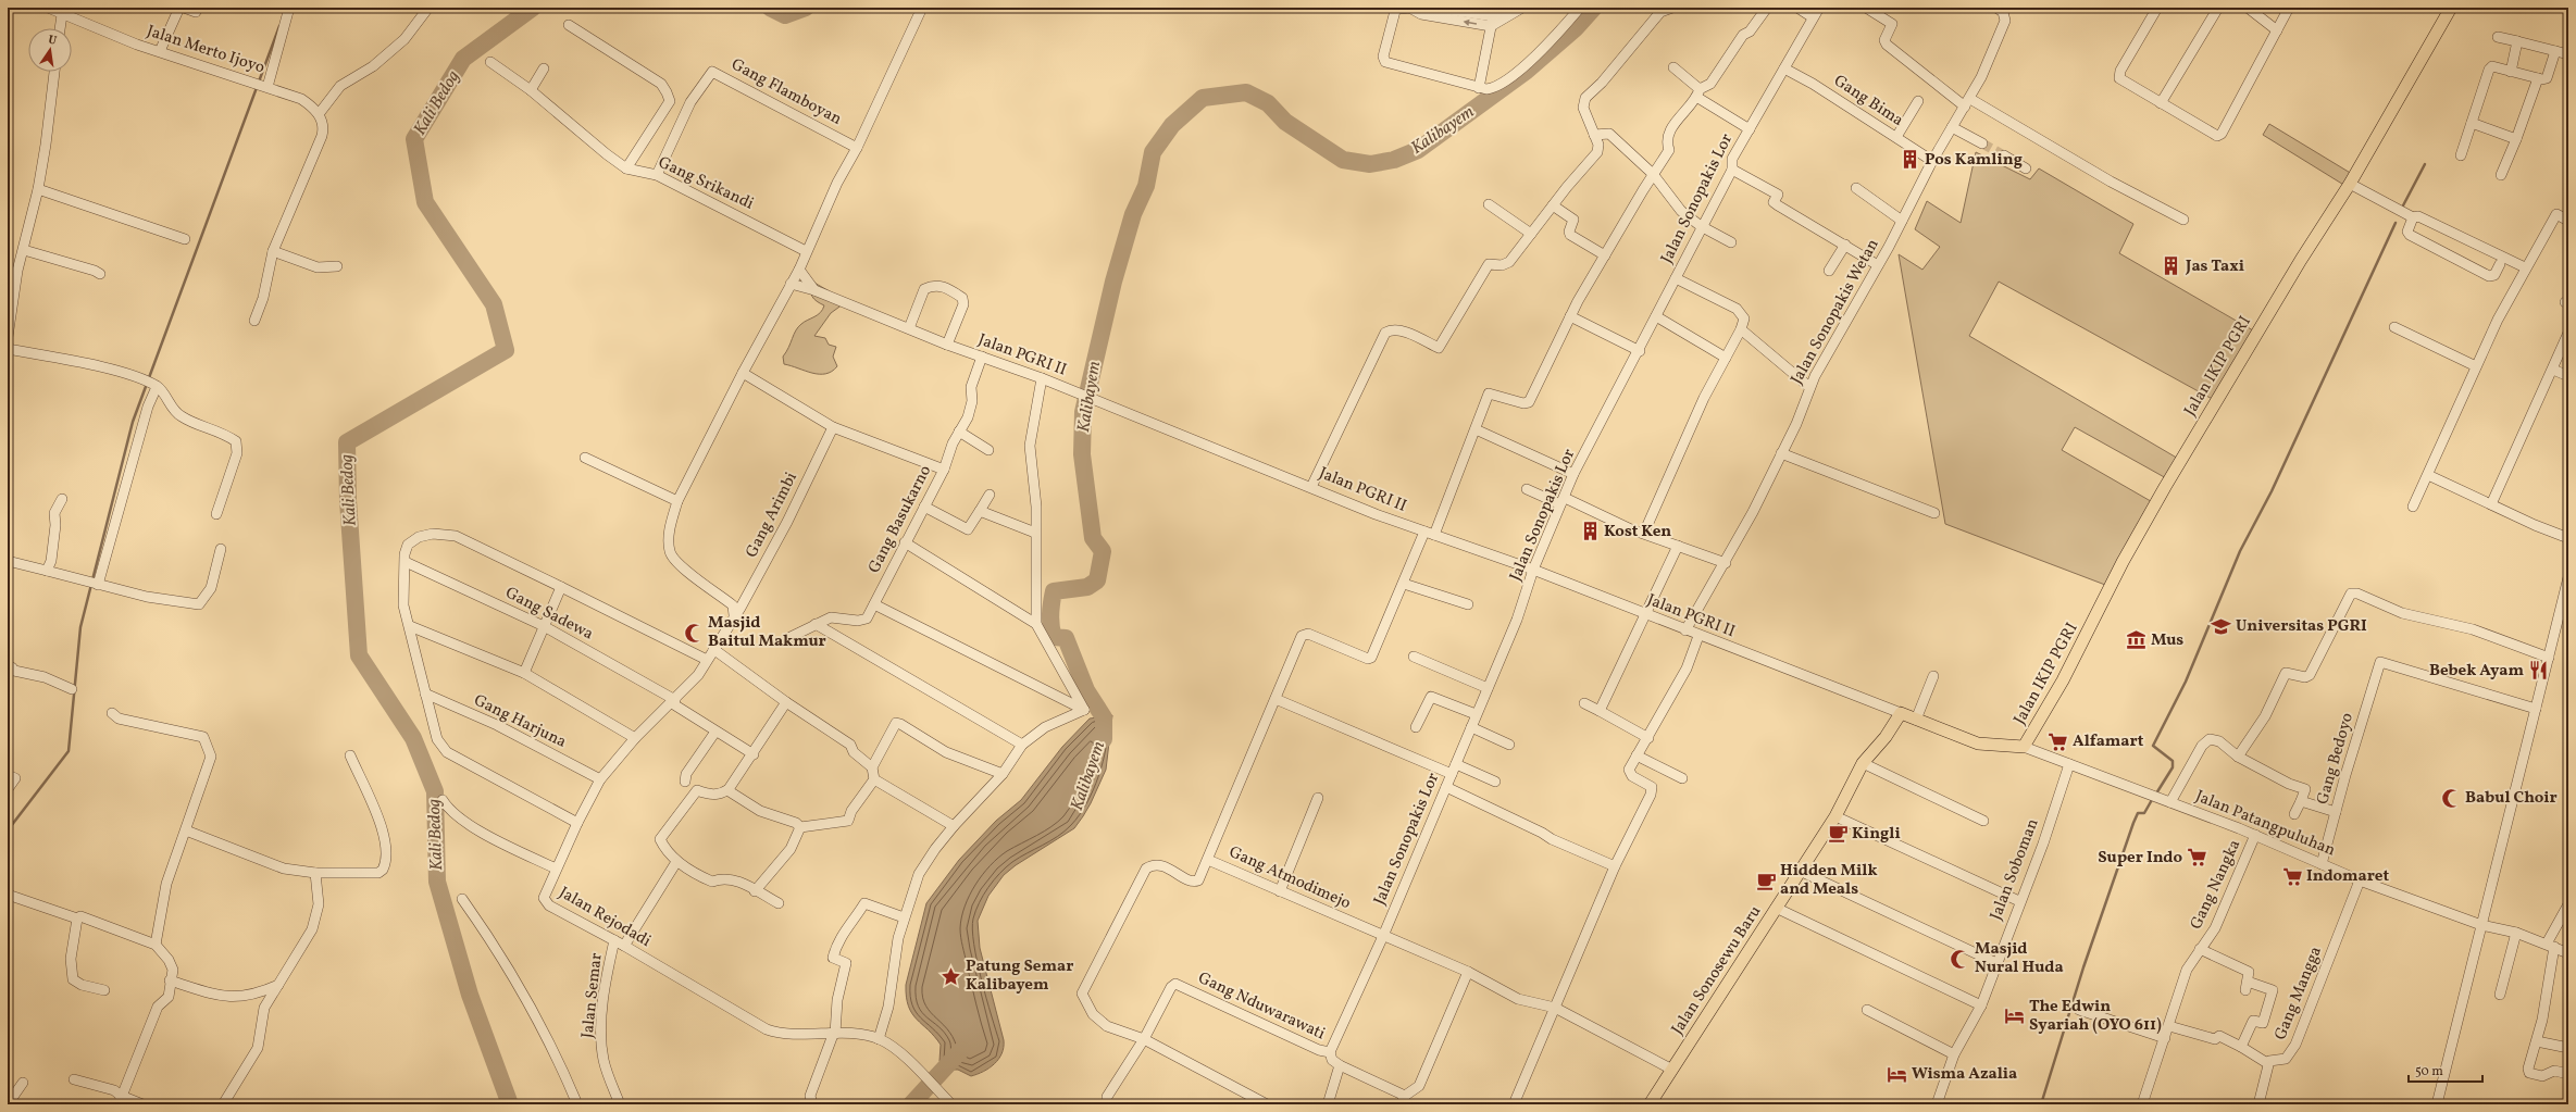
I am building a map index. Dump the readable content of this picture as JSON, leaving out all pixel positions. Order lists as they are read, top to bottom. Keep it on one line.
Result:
{"streets":{"main road":["Jalan IKIP PGRI","Jalan Sonosewu Baru"],"street":["Jalan Merto Ijoyo","Gang Flamboyan","Gang Bima","Gang Srikandi","Jalan Sonopakis Lor","Jalan Sonopakis Wetan","Jalan PGRI II","Gang Arimbi","Gang Basukarno","Gang Sadewa","Gang Harjuna","Gang Bedoyo","Jalan Patangpuluhan","Jalan Soboman","Gang Atmodimejo","Gang Nangka","Jalan Rejodadi","Gang Mangga","Jalan Semar","Gang Nduwarawati"]},"crossings":[["Gang Flamboyan","Gang Srikandi"],["Gang Bima","Jalan Sonopakis Lor"],["Gang Bima","Jalan Sonopakis Wetan"],["Jalan Sonopakis Lor","Jalan PGRI II"],["Jalan Sonopakis Lor","Gang Atmodimejo"],["Jalan Sonopakis Lor","Gang Nduwarawati"],["Jalan Sonopakis Wetan","Jalan PGRI II"],["Jalan PGRI II","Gang Basukarno"],["Jalan PGRI II","Jalan Sonosewu Baru"],["Jalan IKIP PGRI","Jalan Patangpuluhan"],["Gang Arimbi","Jalan Rejodadi"],["Gang Sadewa","Jalan Rejodadi"],["Gang Harjuna","Jalan Rejodadi"],["Gang Bedoyo","Jalan Patangpuluhan"],["Jalan Patangpuluhan","Jalan Soboman"],["Jalan Patangpuluhan","Gang Nangka"],["Jalan Patangpuluhan","Gang Mangga"],["Gang Atmodimejo","Jalan Sonosewu Baru"],["Jalan Rejodadi","Jalan Semar"]],"water":["Kali Bedog","Kalibayem"],"places":{"building":["Pos Kamling","Jas Taxi","Kost Ken"],"school or university":["Universitas PGRI"],"mosque":["Masjid Baitul Makmur","Babul Choir","Masjid Nural Huda"],"museum":["Mus"],"restaurant":["Bebek Ayam"],"supermarket":["Alfamart","Super Indo","Indomaret"],"cafe":["Kingli","Hidden Milk and Meals"],"place":["Patung Semar Kalibayem"],"hotel":["The Edwin Syariah (OYO 611)","Wisma Azalia"]},"scale_bar":"50 m","north":"top"}
